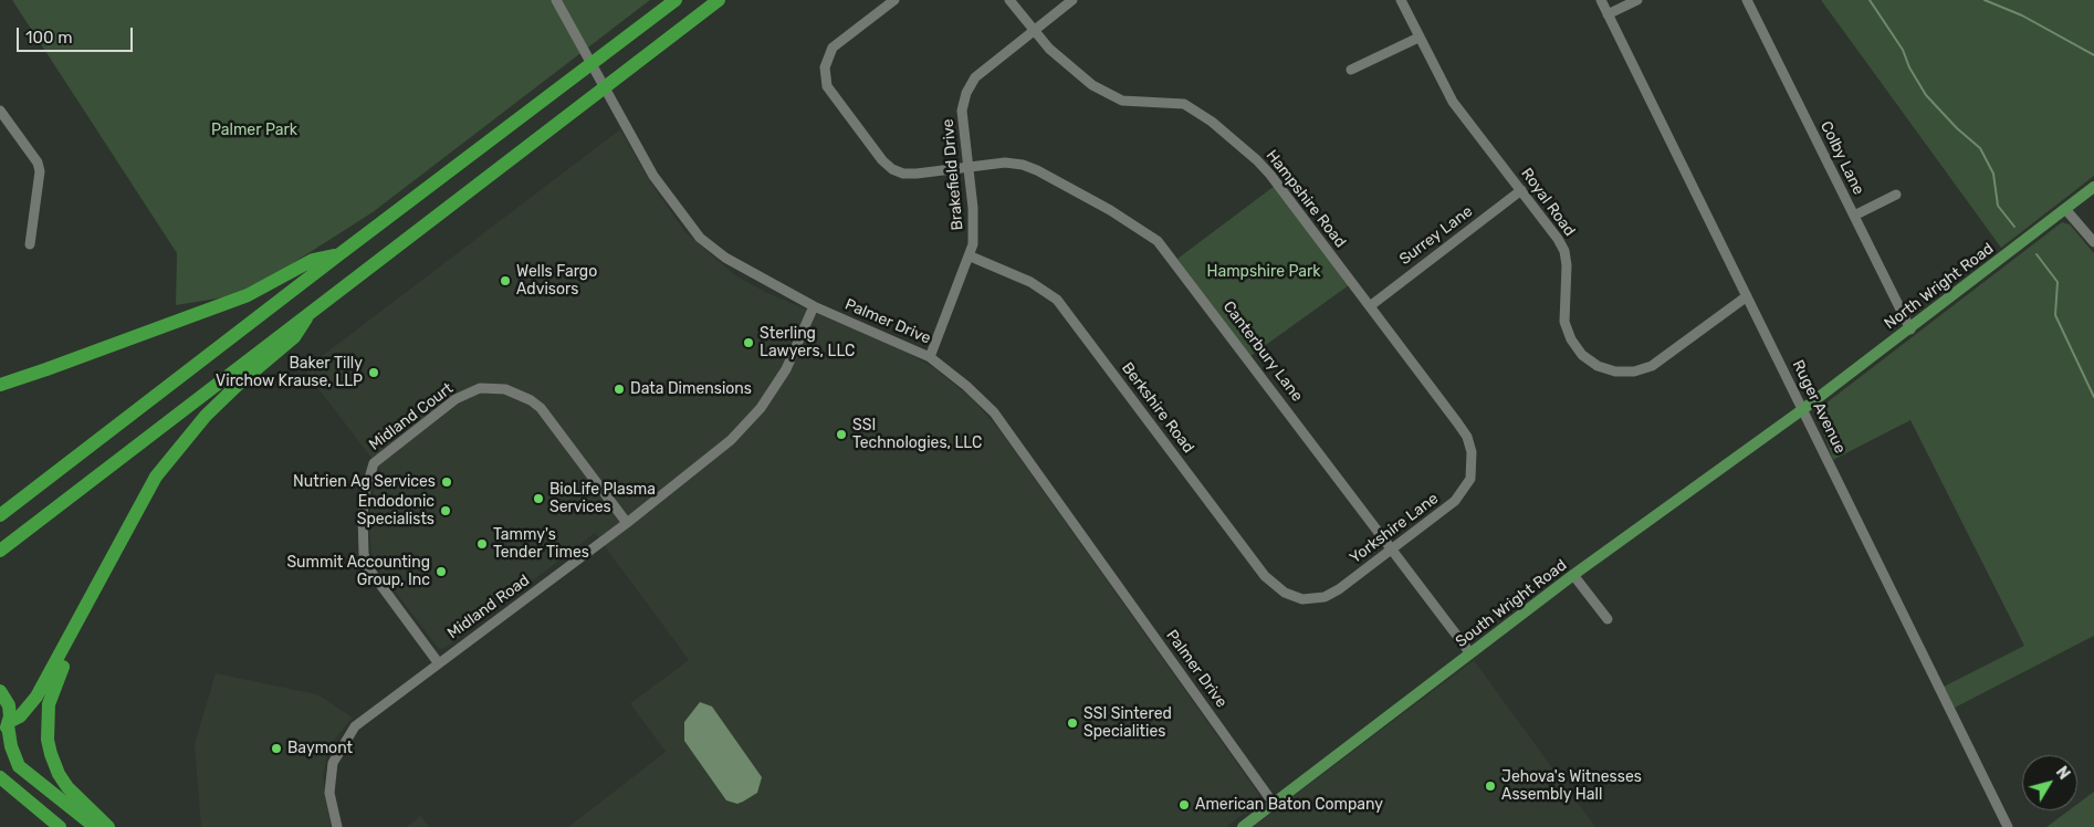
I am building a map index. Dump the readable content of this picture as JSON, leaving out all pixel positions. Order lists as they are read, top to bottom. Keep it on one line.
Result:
{"streets":{"main road":["North Wright Road","South Wright Road"],"street":["Colby Lane","Brakefield Drive","Hampshire Road","Royal Road","Surrey Lane","Palmer Drive","Canterbury Lane","Ruger Avenue","Berkshire Road","Midland Court","Yorkshire Lane","Midland Road"]},"crossings":[["Colby Lane","North Wright Road"],["Brakefield Drive","Hampshire Road"],["Brakefield Drive","Palmer Drive"],["Brakefield Drive","Canterbury Lane"],["Brakefield Drive","Berkshire Road"],["Hampshire Road","Surrey Lane"],["Hampshire Road","Yorkshire Lane"],["Royal Road","Surrey Lane"],["Royal Road","Ruger Avenue"],["North Wright Road","Ruger Avenue"],["North Wright Road","South Wright Road"],["Palmer Drive","South Wright Road"],["Palmer Drive","Midland Road"],["Canterbury Lane","Yorkshire Lane"],["Canterbury Lane","South Wright Road"],["Ruger Avenue","South Wright Road"],["Berkshire Road","Yorkshire Lane"],["Midland Court","Midland Road"]],"parks":["Palmer Park","Hampshire Park"],"places":["Wells Fargo Advisors","Sterling Lawyers, LLC","Baker Tilly Virchow Krause, LLP","Data Dimensions","SSI Technologies, LLC","Nutrien Ag Services","BioLife Plasma Services","Endodonic Specialists","Tammy's Tender Times","Summit Accounting Group, Inc","SSI Sintered Specialities","Baymont","Jehova's Witnesses Assembly Hall","American Baton Company"],"scale_bar":"100 m","north":"top right"}
